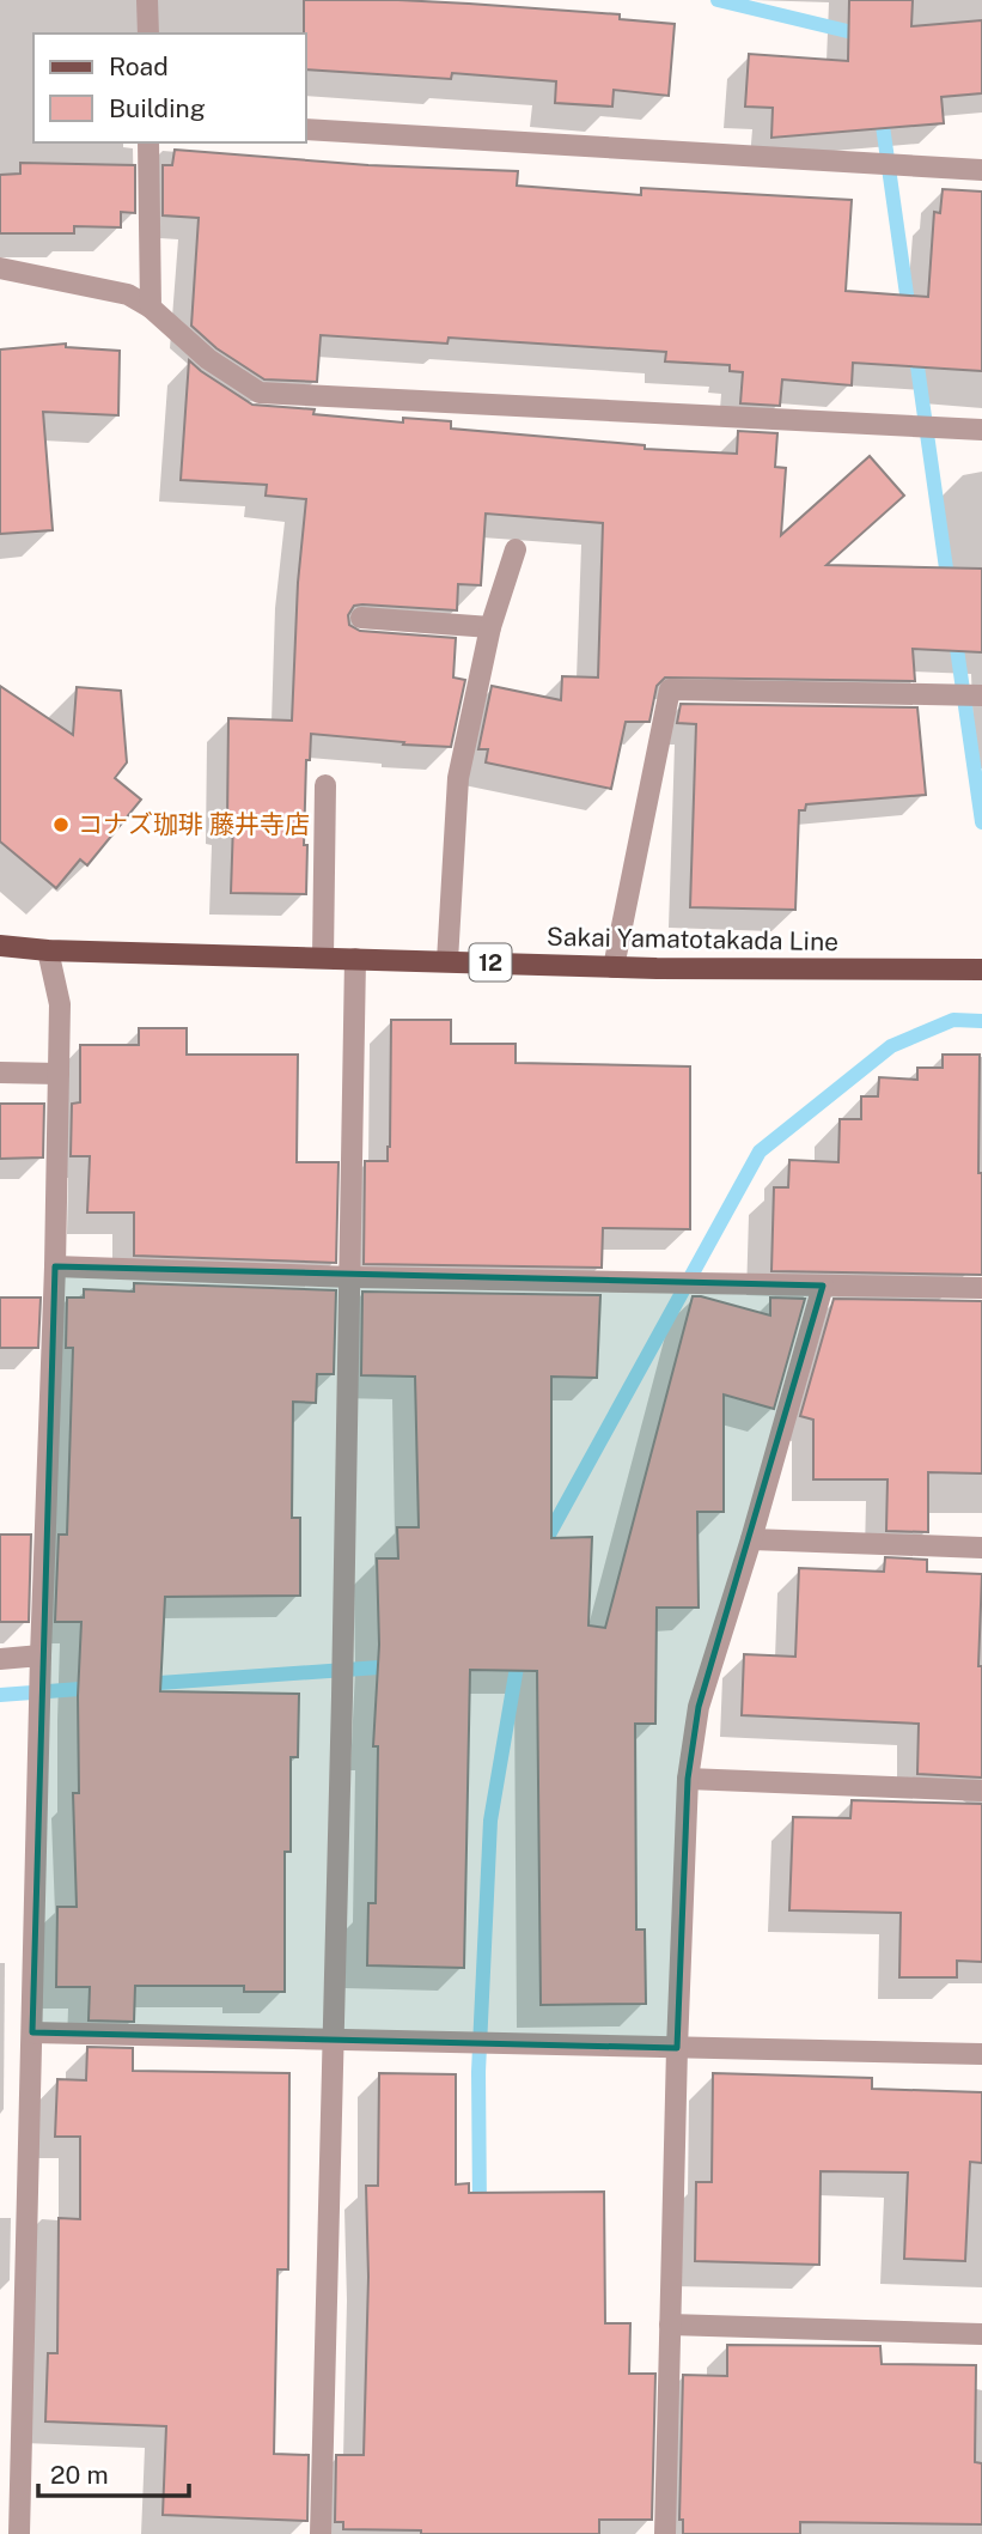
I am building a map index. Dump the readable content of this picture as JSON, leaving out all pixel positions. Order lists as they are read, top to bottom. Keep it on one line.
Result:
{"streets":{"main road":["Sakai Yamatotakada Line","12"]},"places":["コナズ珈琲 藤井寺店"],"legend":["Road","Building"],"scale_bar":"20 m"}
